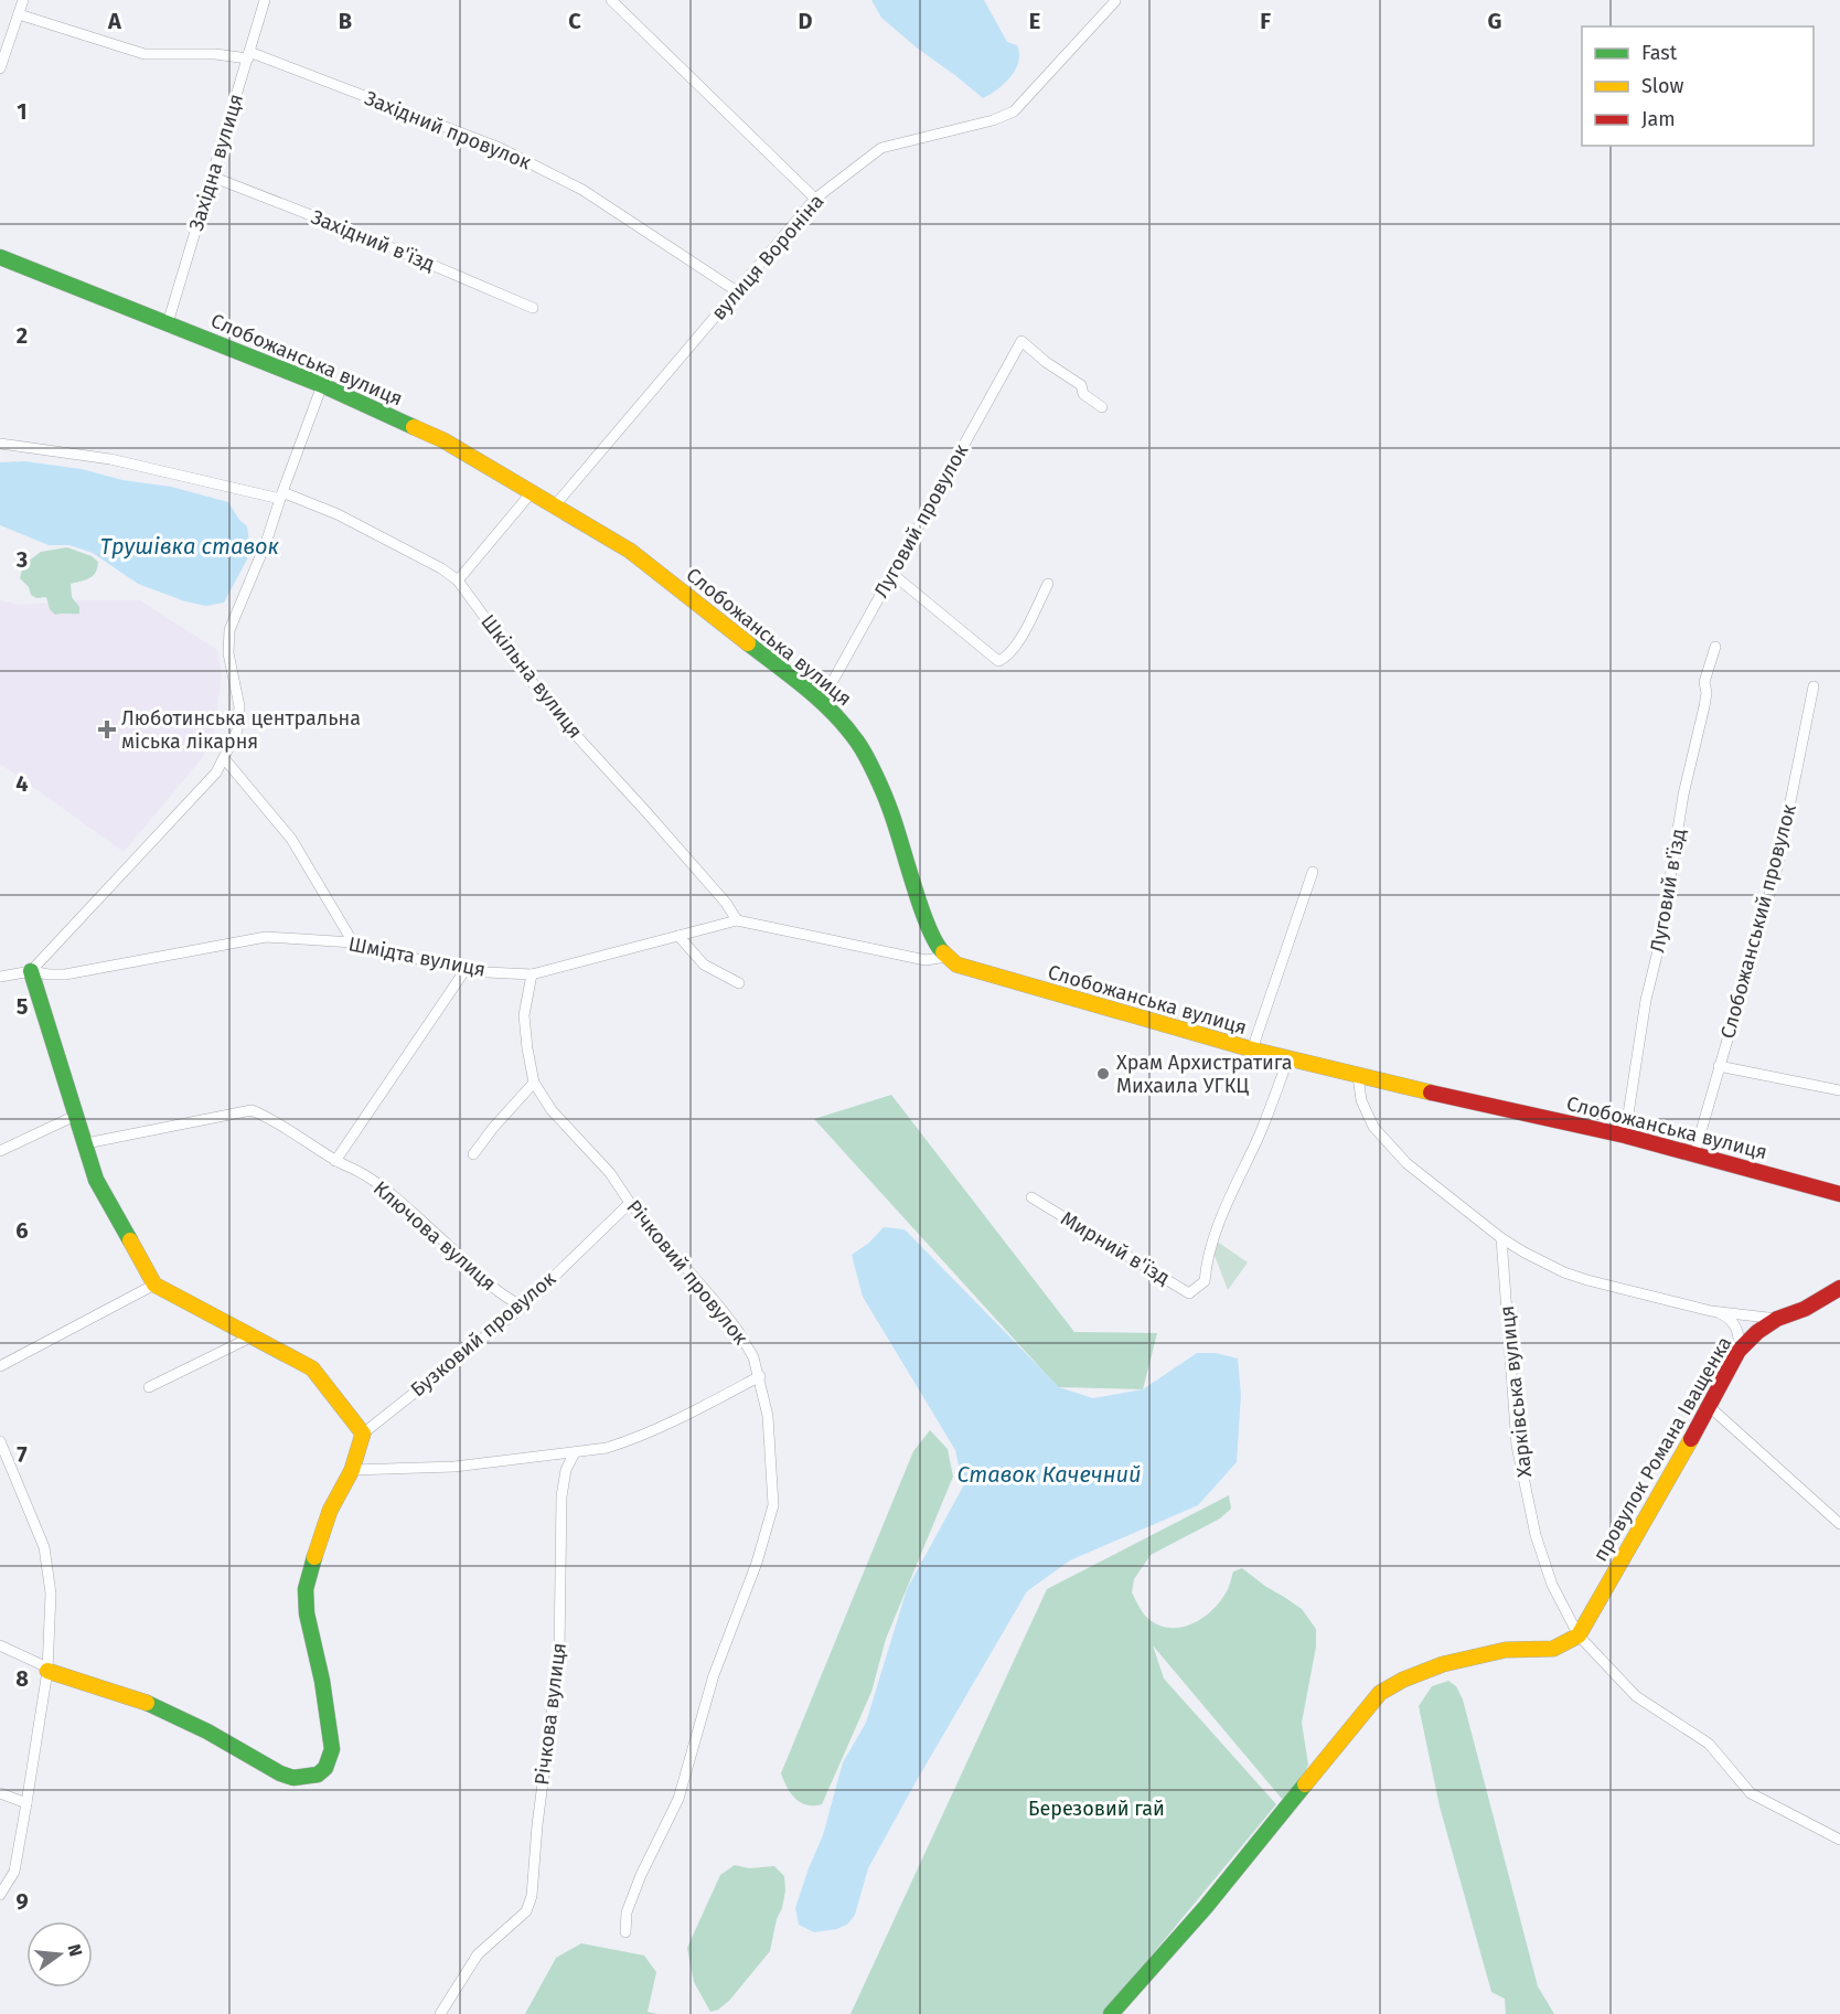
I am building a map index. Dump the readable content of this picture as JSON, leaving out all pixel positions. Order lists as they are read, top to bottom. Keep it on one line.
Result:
{"streets":{"street":["Західний провулок","Західна вулиця","Західний в'їзд","вулиця Вороніна","Слобожанська вулиця","Луговий провулок","Шкільна вулиця","Луговий в'їзд","Слобожанський провулок","Шмідта вулиця","Ключова вулиця","Мирний в'їзд","Річковий провулок","Бузковий провулок","Харківська вулиця","провулок Романа Іващенка","Річкова вулиця"]},"crossings":[["Західний провулок","Західна вулиця"],["Західний провулок","вулиця Вороніна"],["Західна вулиця","Західний в'їзд"],["Західна вулиця","Слобожанська вулиця"],["вулиця Вороніна","Слобожанська вулиця"],["Слобожанська вулиця","Луговий провулок"],["Слобожанська вулиця","Луговий в'їзд"],["Слобожанська вулиця","Слобожанський провулок"],["Слобожанська вулиця","Шмідта вулиця"],["Слобожанська вулиця","Мирний в'їзд"],["Шкільна вулиця","Шмідта вулиця"],["Шмідта вулиця","Річковий провулок"],["Ключова вулиця","Бузковий провулок"],["Річковий провулок","Бузковий провулок"],["Харківська вулиця","провулок Романа Іващенка"]],"water":["Трушівка ставок","Ставок Качечний"],"parks":["Березовий гай"],"places":{"health":["Люботинська центральна міська лікарня"],"other":["Храм Архистратига Михаила УГКЦ"]},"legend":["Fast","Slow","Jam"],"north":"right","grid":{"columns":["A","B","C","D","E","F","G"],"rows":["1","2","3","4","5","6","7","8","9"]}}
